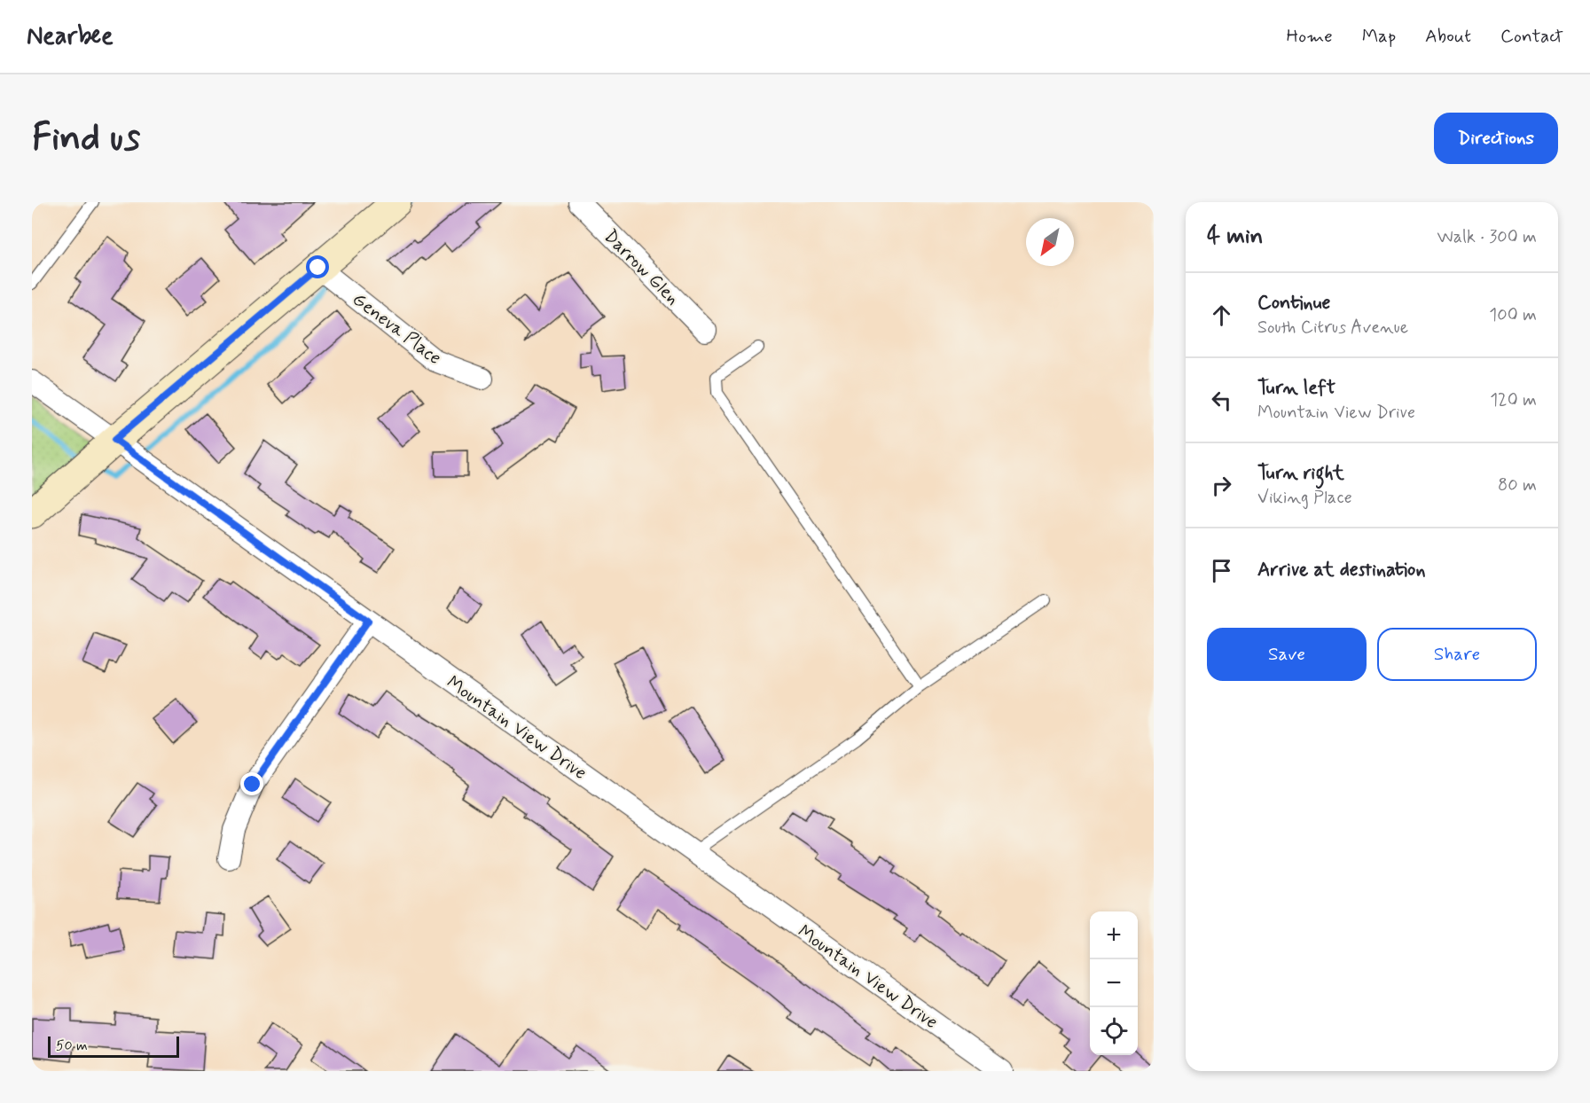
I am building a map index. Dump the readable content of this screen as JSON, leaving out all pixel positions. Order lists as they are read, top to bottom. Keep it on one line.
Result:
{"streets":{"street":["Darrow Glen","Geneva Place","Mountain View Drive"]},"scale_bar":"50 m","north":"bottom left","page":{"header":"Nearbee","nav":["Home","Map","About","Contact"],"buttons":["Directions",["Save","Share"]],"title":"Find us","heading":["4 min","Walk · 300 m"],"list":[["Continue","South Citrus Avenue","100 m"],["Turn left","Mountain View Drive","120 m"],["Turn right","Viking Place","80 m"],"Arrive at destination"],"map_buttons":["+","−"],"scale":"50 m"}}
